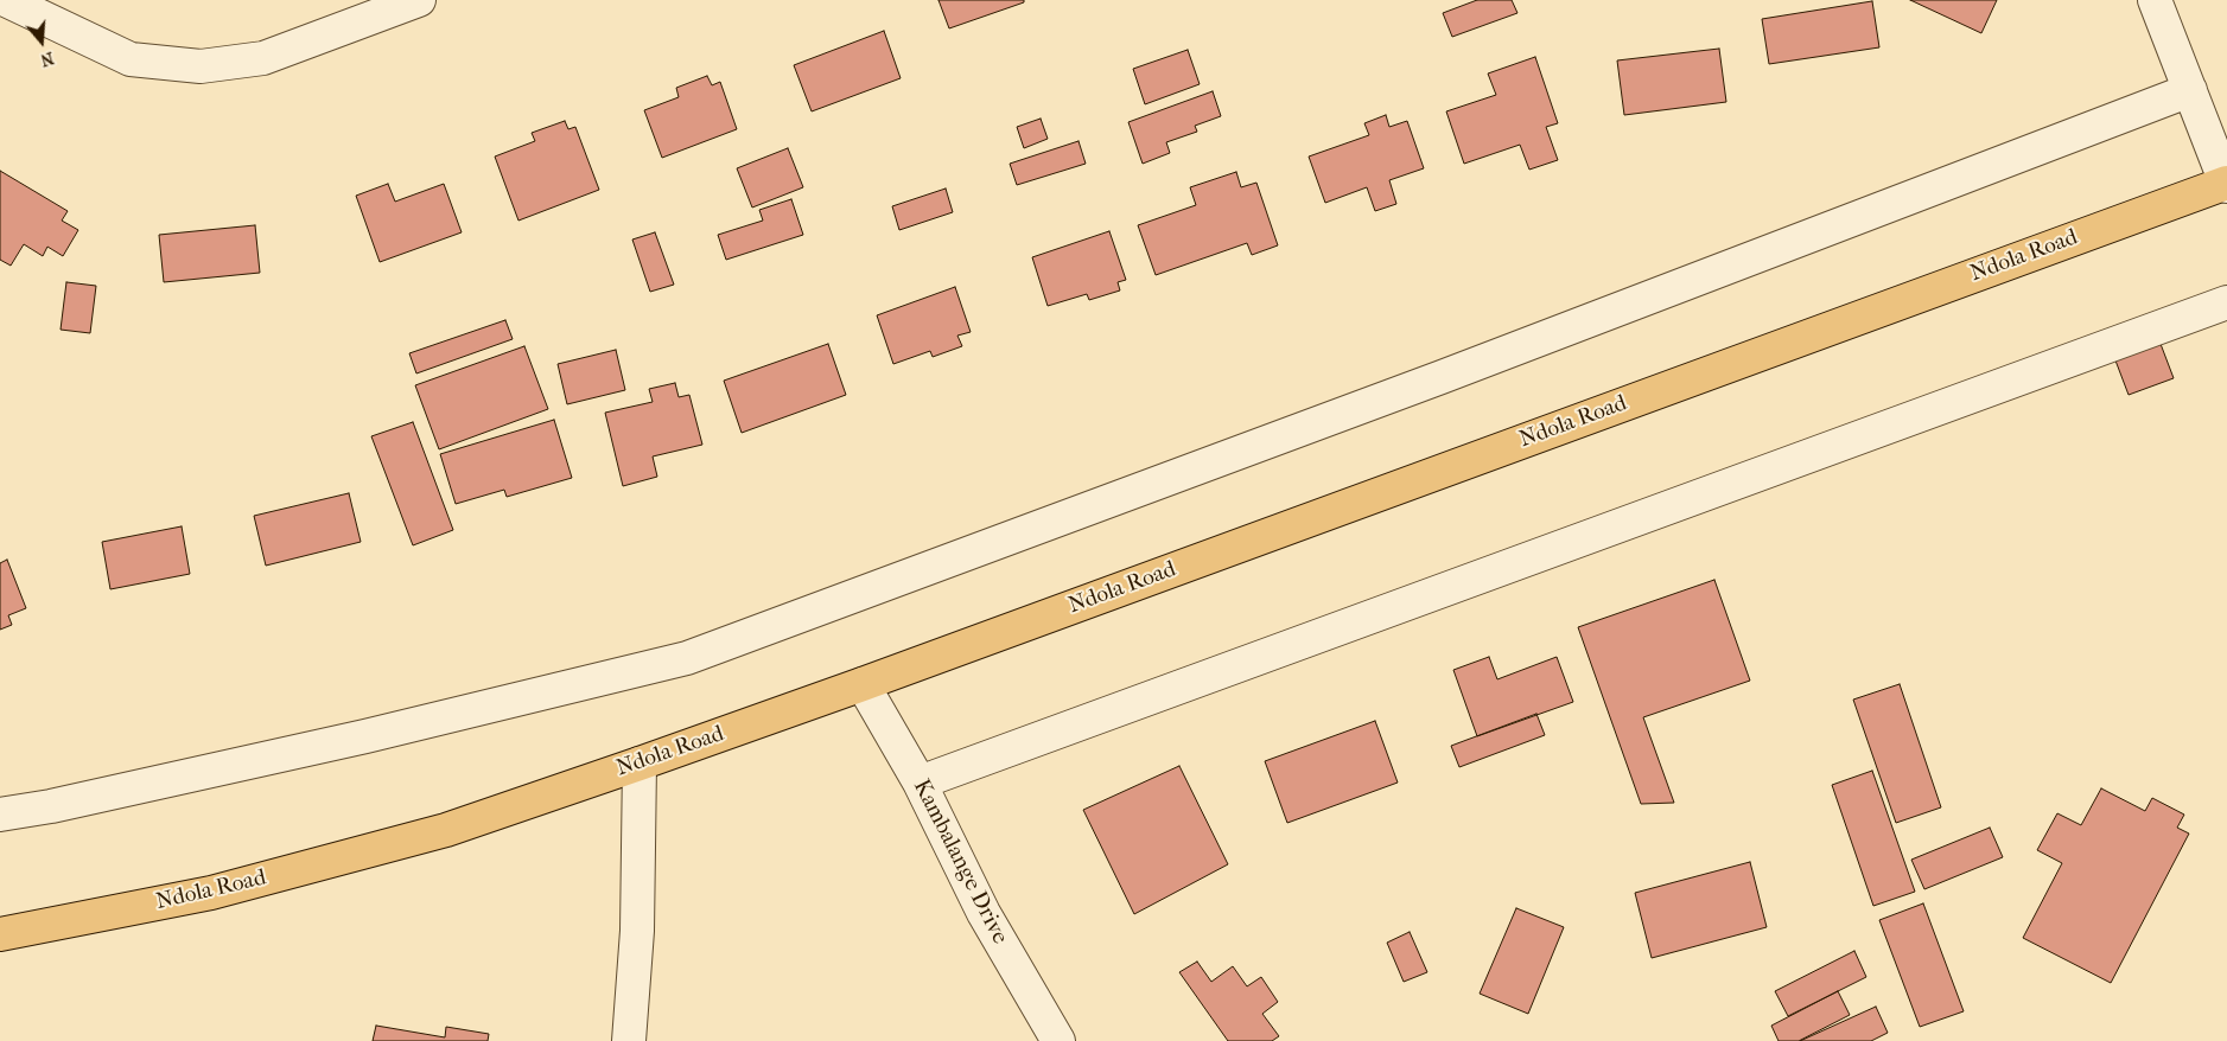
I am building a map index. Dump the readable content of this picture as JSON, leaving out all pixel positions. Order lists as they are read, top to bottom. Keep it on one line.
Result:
{"streets":{"main road":["Ndola Road"],"street":["Kambalange Drive"]},"crossings":[["Ndola Road","Kambalange Drive"]],"north":"bottom"}
